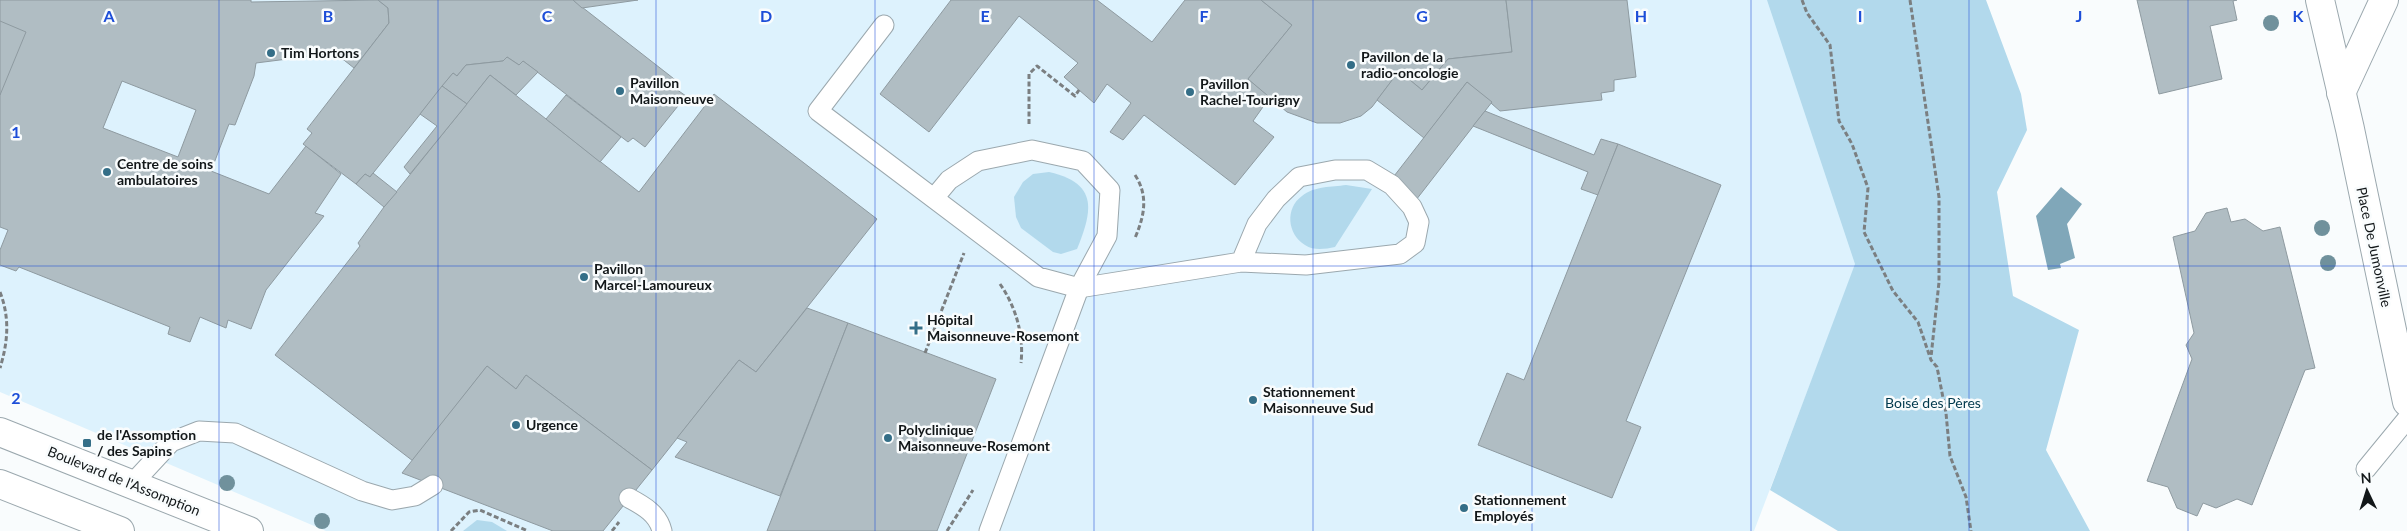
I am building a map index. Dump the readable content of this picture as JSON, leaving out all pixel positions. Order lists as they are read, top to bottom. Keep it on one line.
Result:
{"streets":{"street":["Place De Jumonville","Boulevard de l'Assomption"]},"parks":["Boisé des Pères"],"places":{"other":["Tim Hortons","Pavillon de la radio-oncologie","Pavillon Maisonneuve","Pavillon Rachel-Tourigny","Centre de soins ambulatoires","Pavillon Marcel-Lamoureux","Stationnement Maisonneuve Sud","Urgence","Polyclinique Maisonneuve-Rosemont","Stationnement Employés"],"health":["Hôpital Maisonneuve-Rosemont"],"transit":["de l'Assomption / des Sapins"]},"north":"top","grid":{"columns":["A","B","C","D","E","F","G","H","I","J","K"],"rows":["1","2"]}}
